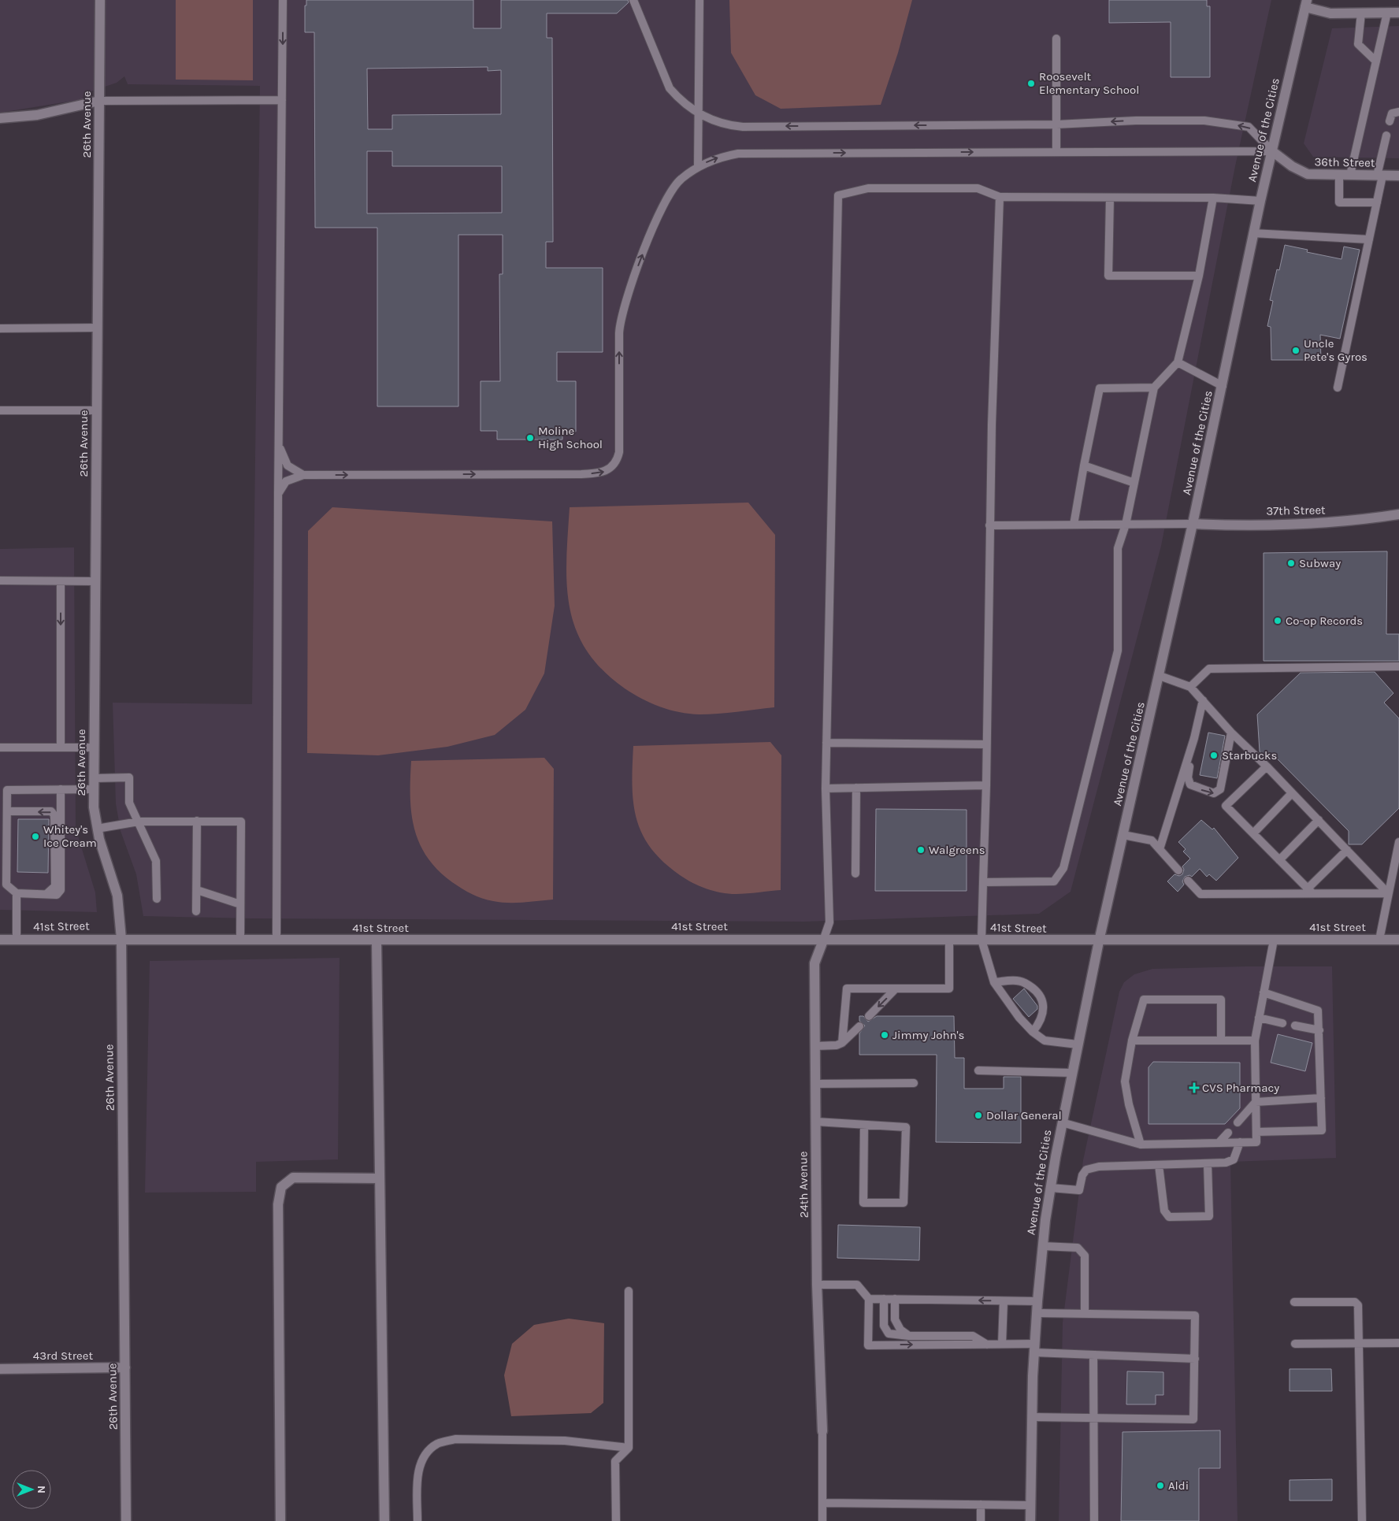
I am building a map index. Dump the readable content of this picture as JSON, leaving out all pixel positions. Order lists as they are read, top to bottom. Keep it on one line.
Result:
{"streets":{"street":["26th Avenue","Avenue of the Cities","36th Street","37th Street","41st Street","24th Avenue","43rd Street"]},"crossings":[["26th Avenue","41st Street"],["26th Avenue","43rd Street"],["Avenue of the Cities","36th Street"],["Avenue of the Cities","37th Street"],["Avenue of the Cities","41st Street"],["41st Street","24th Avenue"]],"places":{"other":["Roosevelt Elementary School","Uncle Pete's Gyros","Moline High School","Subway","Co-op Records","Starbucks","Whitey's Ice Cream","Walgreens","Jimmy John's","Dollar General","Aldi"],"health":["CVS Pharmacy"]},"north":"right"}
